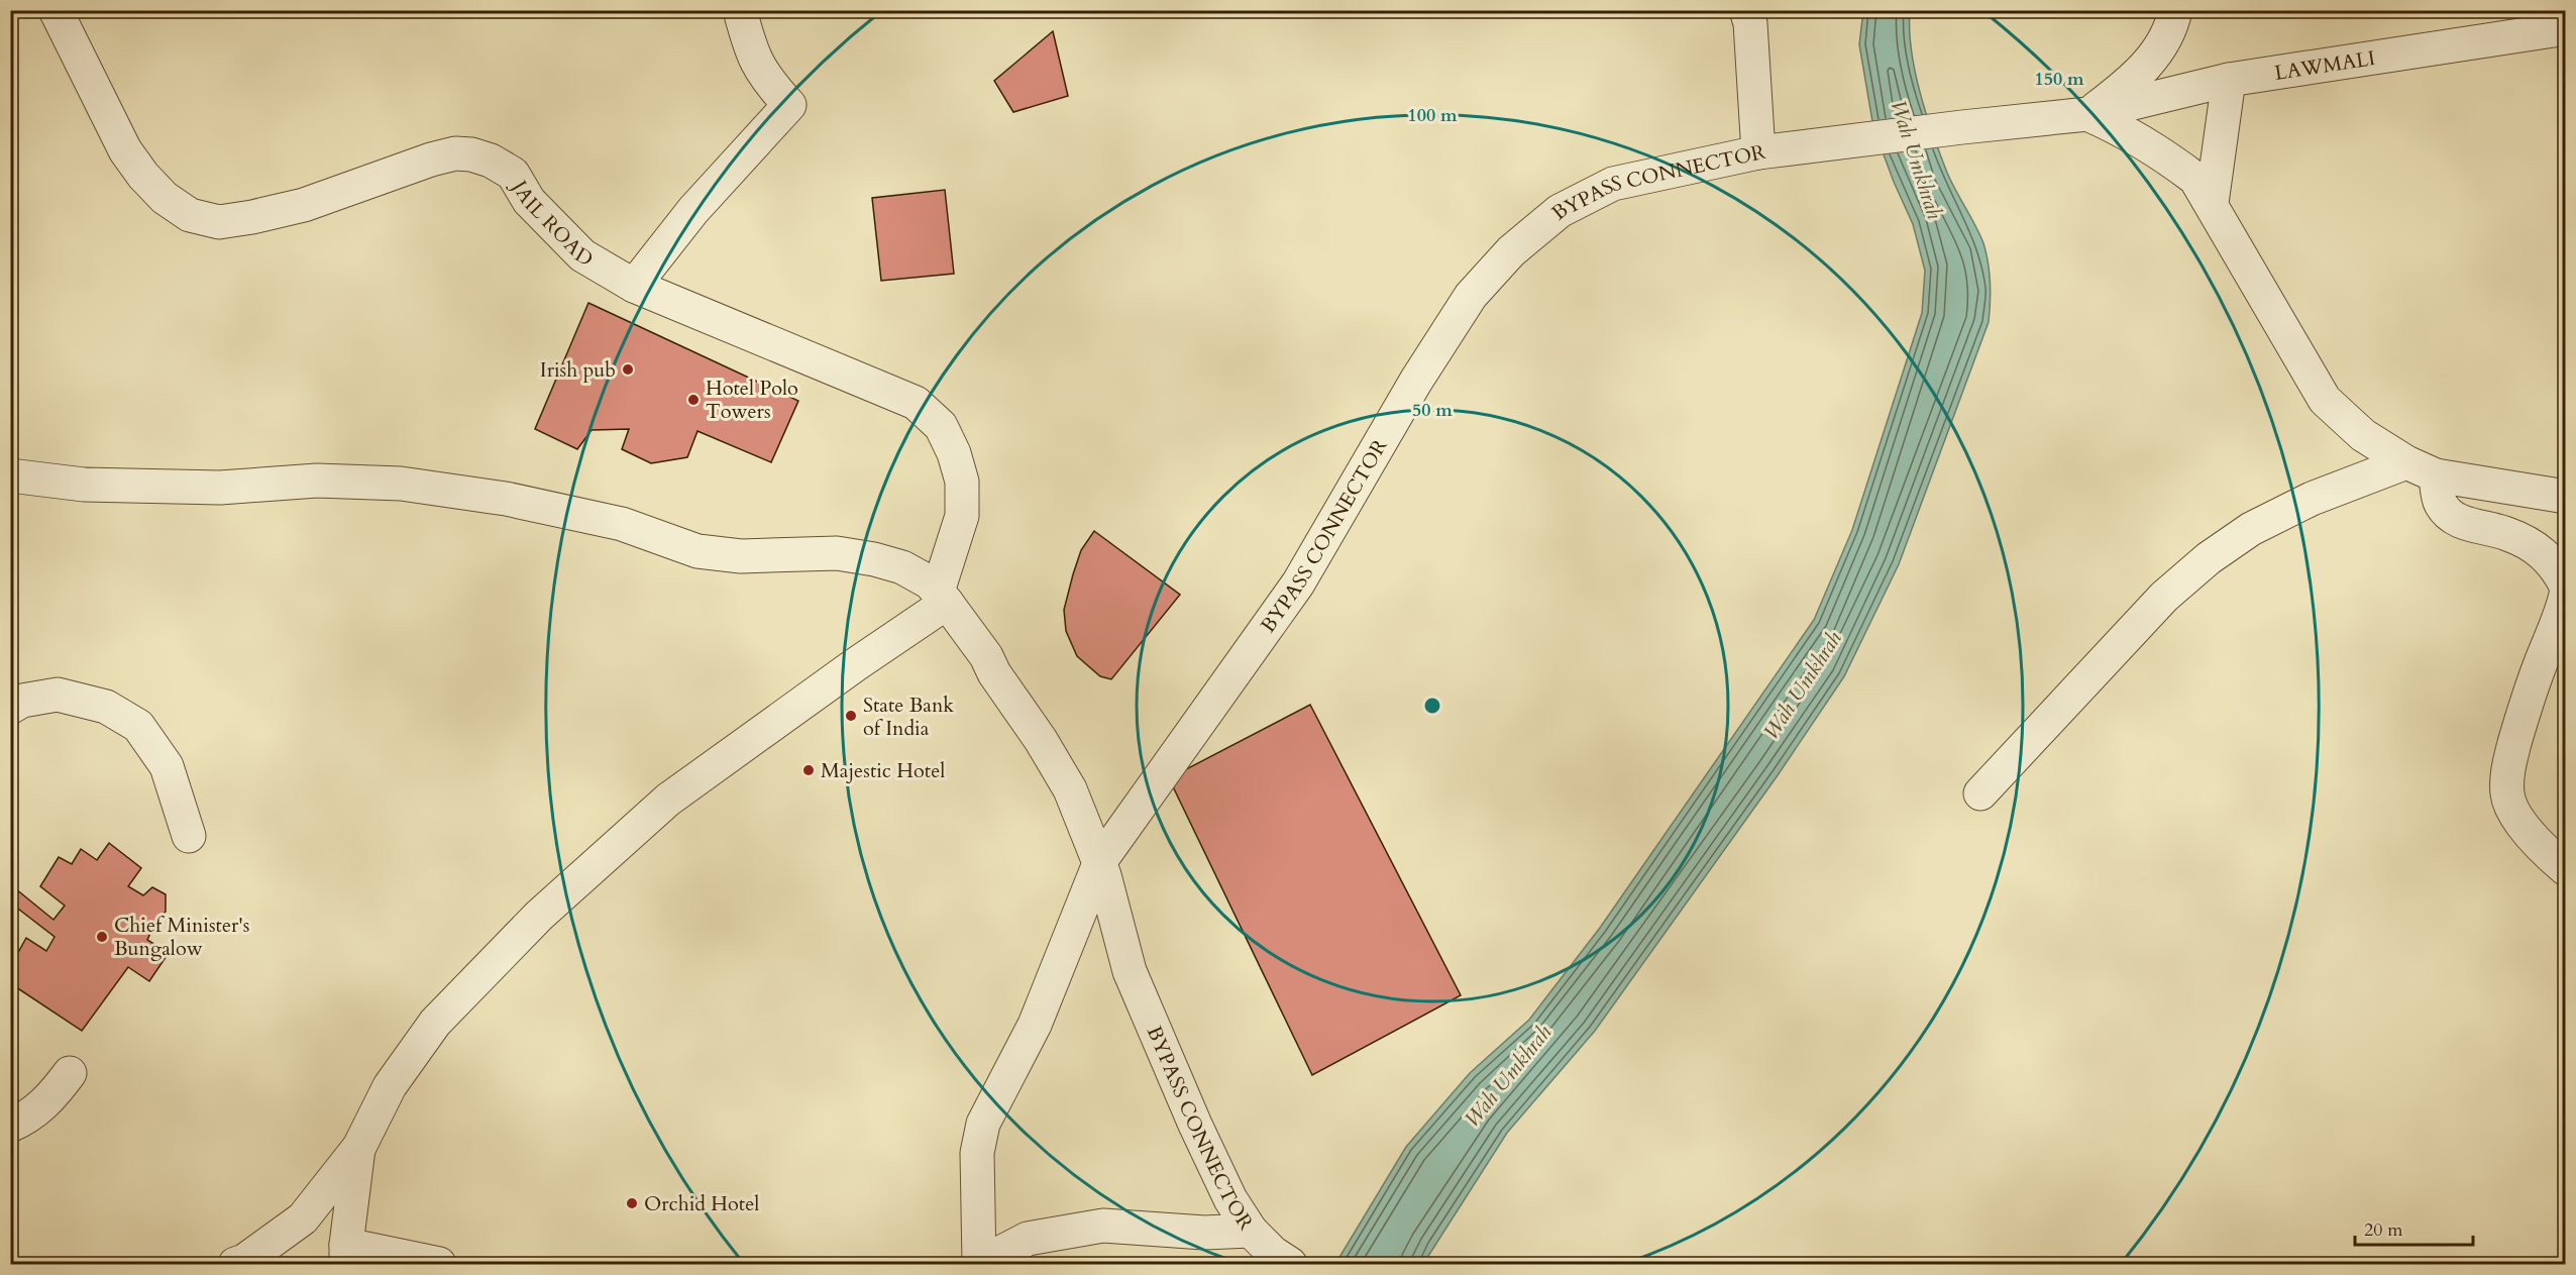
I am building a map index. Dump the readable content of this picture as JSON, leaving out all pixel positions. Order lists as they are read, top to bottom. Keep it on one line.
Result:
{"streets":{"street":["LAWMALI","BYPASS CONNECTOR","JAIL ROAD"]},"crossings":[["LAWMALI","BYPASS CONNECTOR"]],"water":["Wah Umkhrah"],"places":["Irish pub","Hotel Polo Towers","State Bank of India","Majestic Hotel","Chief Minister's Bungalow","Orchid Hotel"],"scale_bar":"20 m","rings":["150 m","100 m","50 m"]}
